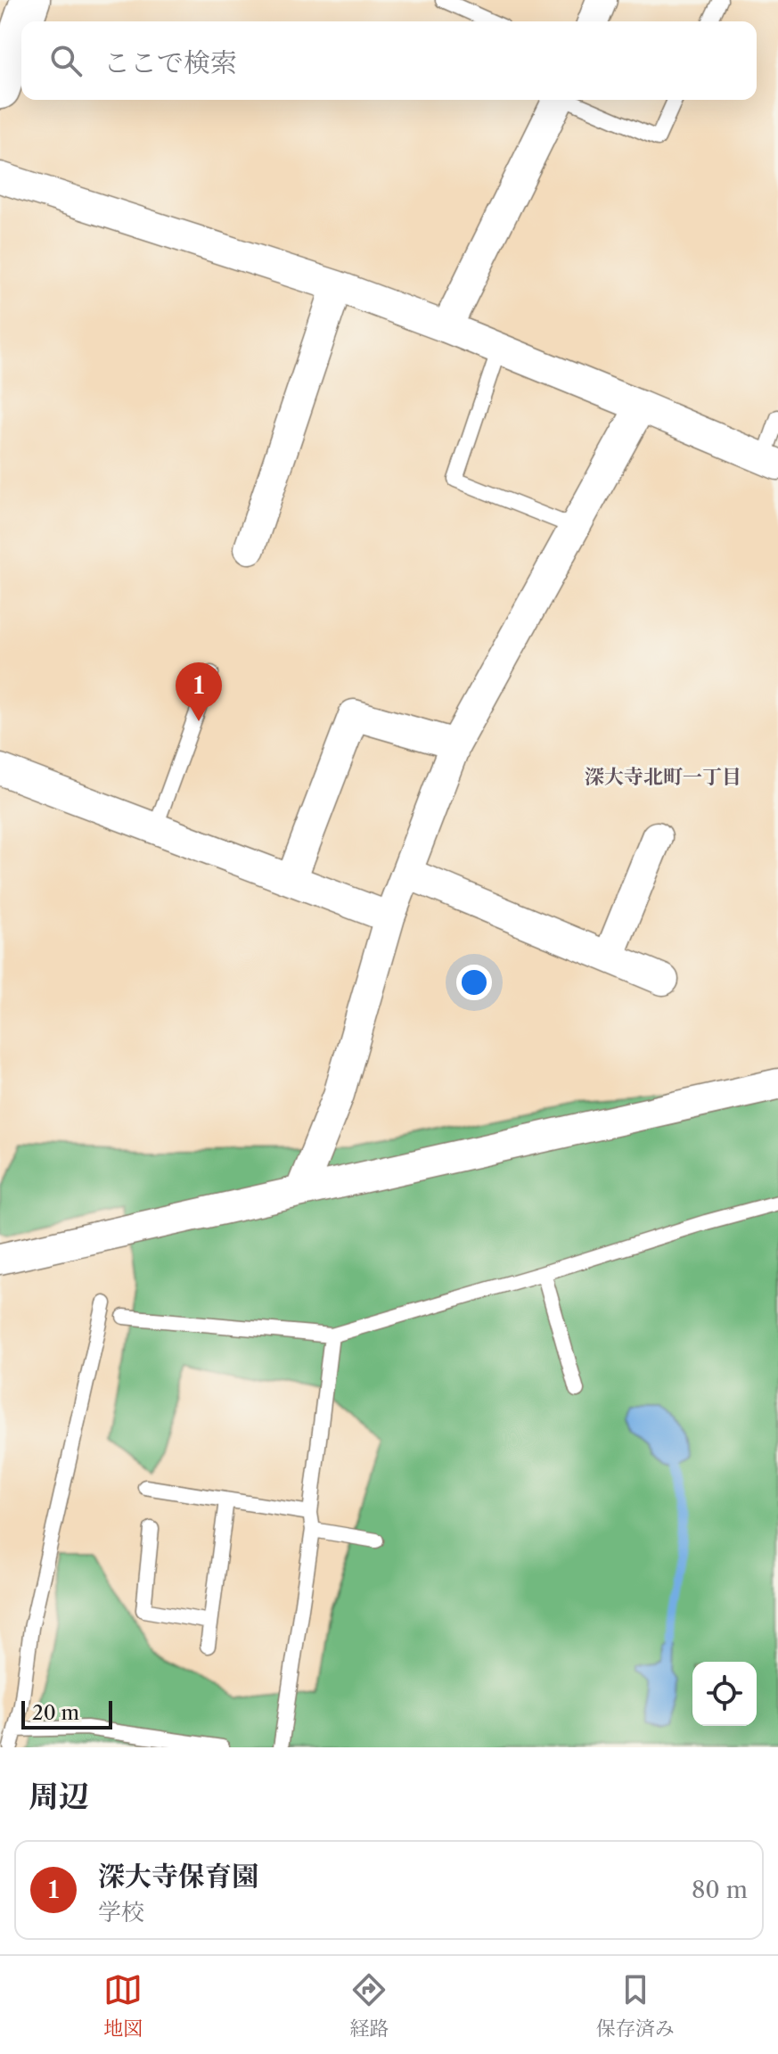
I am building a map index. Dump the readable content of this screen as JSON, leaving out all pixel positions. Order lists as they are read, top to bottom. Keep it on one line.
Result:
{"districts":["深大寺北町一丁目"],"scale_bar":"20 m","page":{"search":"ここで検索","pins":"1","scale":"20 m","heading":"周辺","list":[{"mark":"1","name":"深大寺保育園","note":"学校","value":"80 m"}],"nav":["地図","経路","保存済み"]}}
